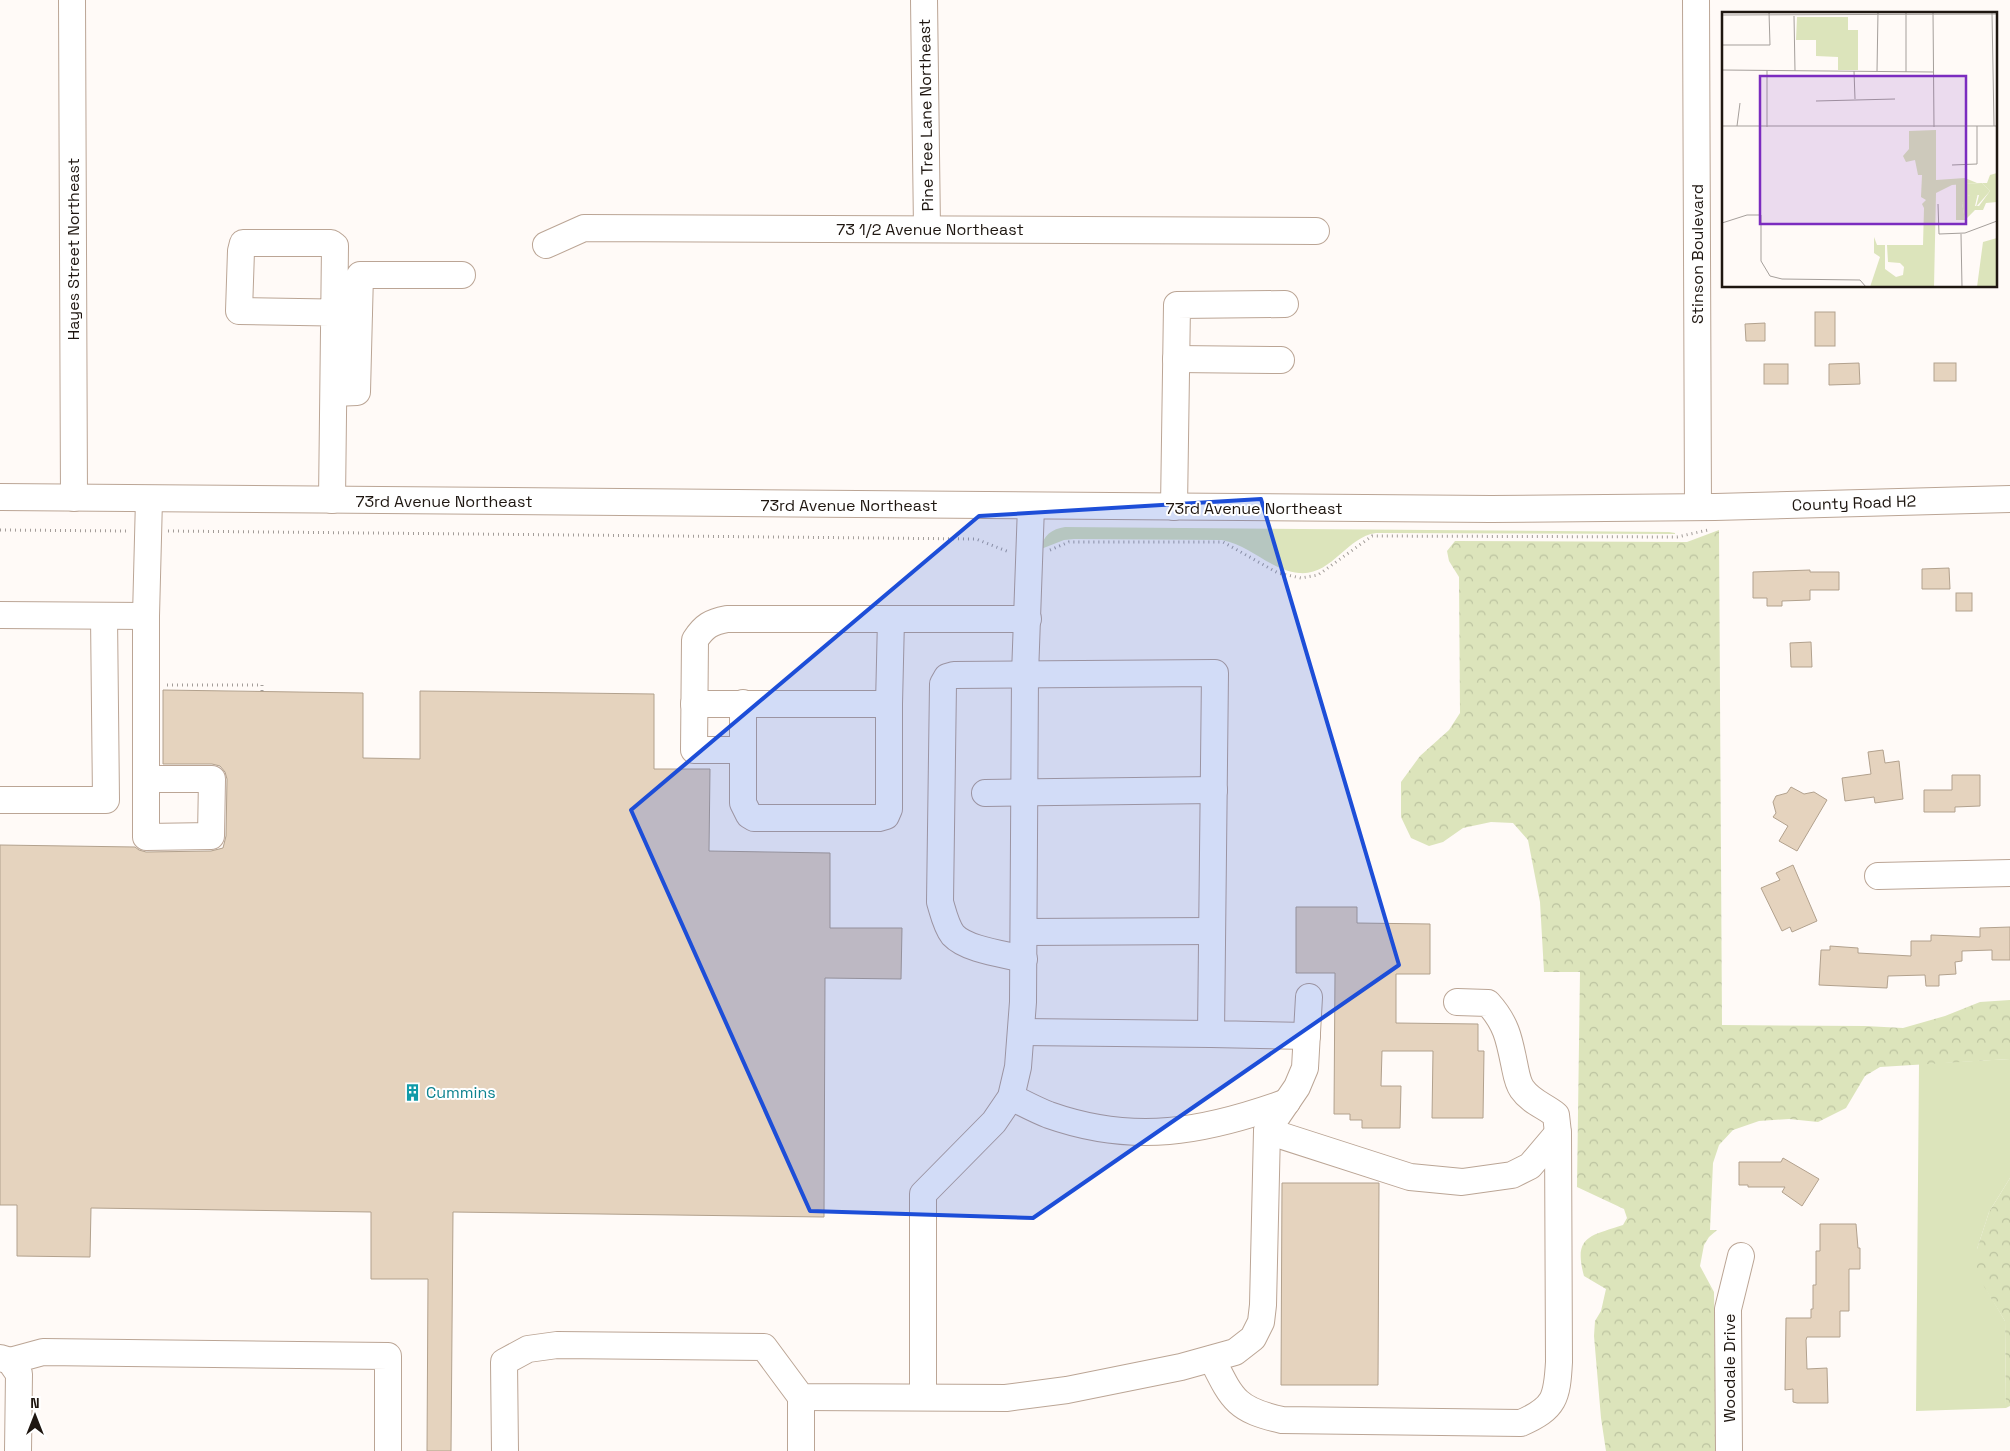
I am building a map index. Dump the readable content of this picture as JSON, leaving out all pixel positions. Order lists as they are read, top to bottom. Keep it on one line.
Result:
{"streets":{"street":["Pine Tree Lane Northeast","73 1/2 Avenue Northeast","Hayes Street Northeast","Stinson Boulevard","73rd Avenue Northeast","County Road H2","Woodale Drive"]},"crossings":[["Pine Tree Lane Northeast","73 1/2 Avenue Northeast"],["Hayes Street Northeast","73rd Avenue Northeast"],["Stinson Boulevard","73rd Avenue Northeast"],["Stinson Boulevard","County Road H2"],["73rd Avenue Northeast","County Road H2"]],"places":{"building":["Cummins"]},"north":"top"}
